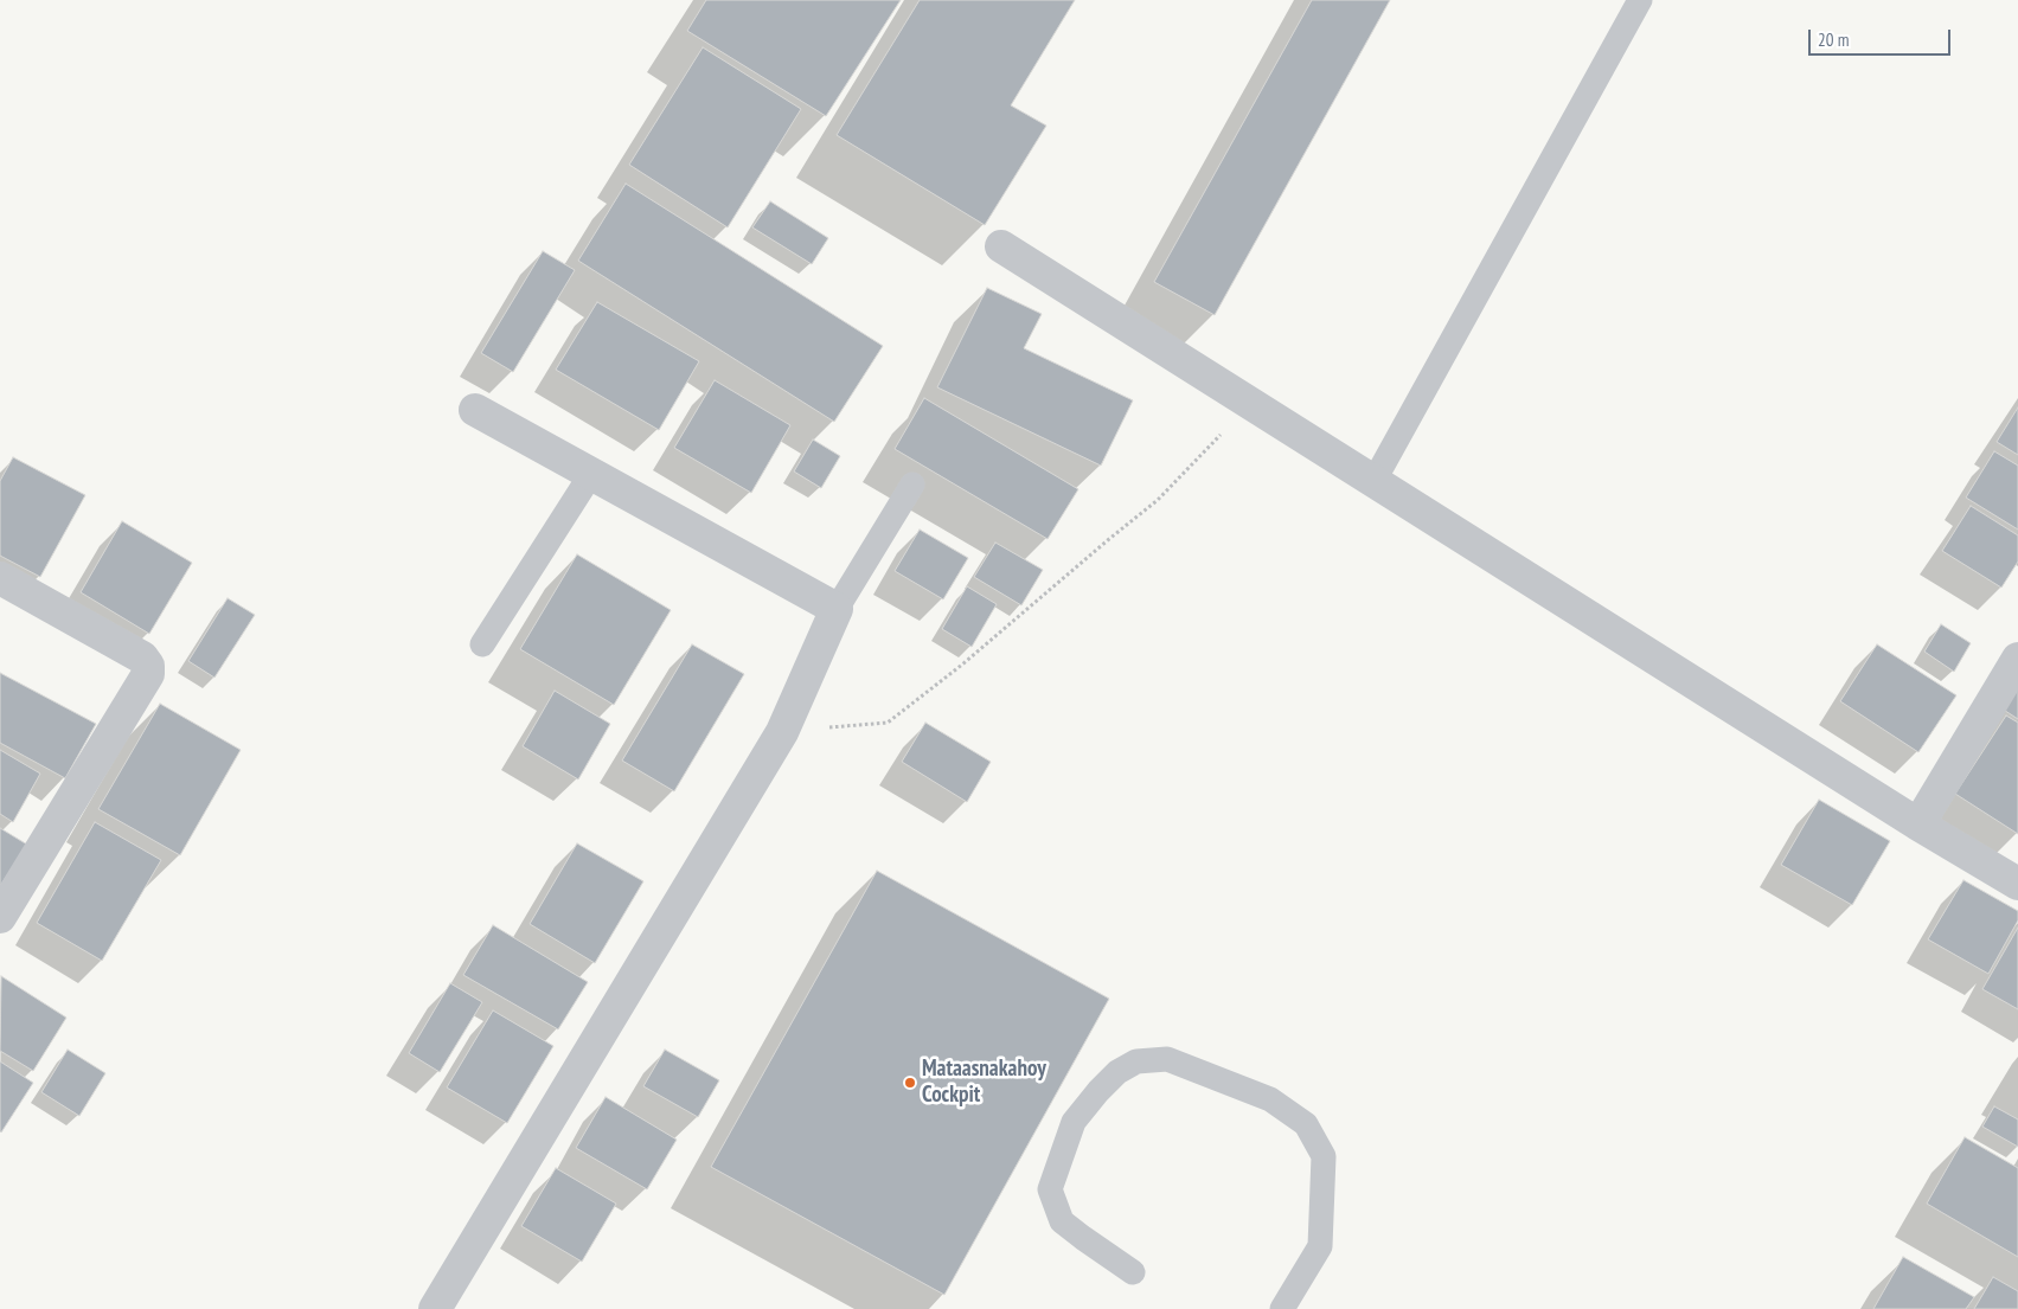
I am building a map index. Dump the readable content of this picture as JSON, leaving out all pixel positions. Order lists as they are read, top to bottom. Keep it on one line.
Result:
{"places":["Mataasnakahoy Cockpit"],"scale_bar":"20 m"}
